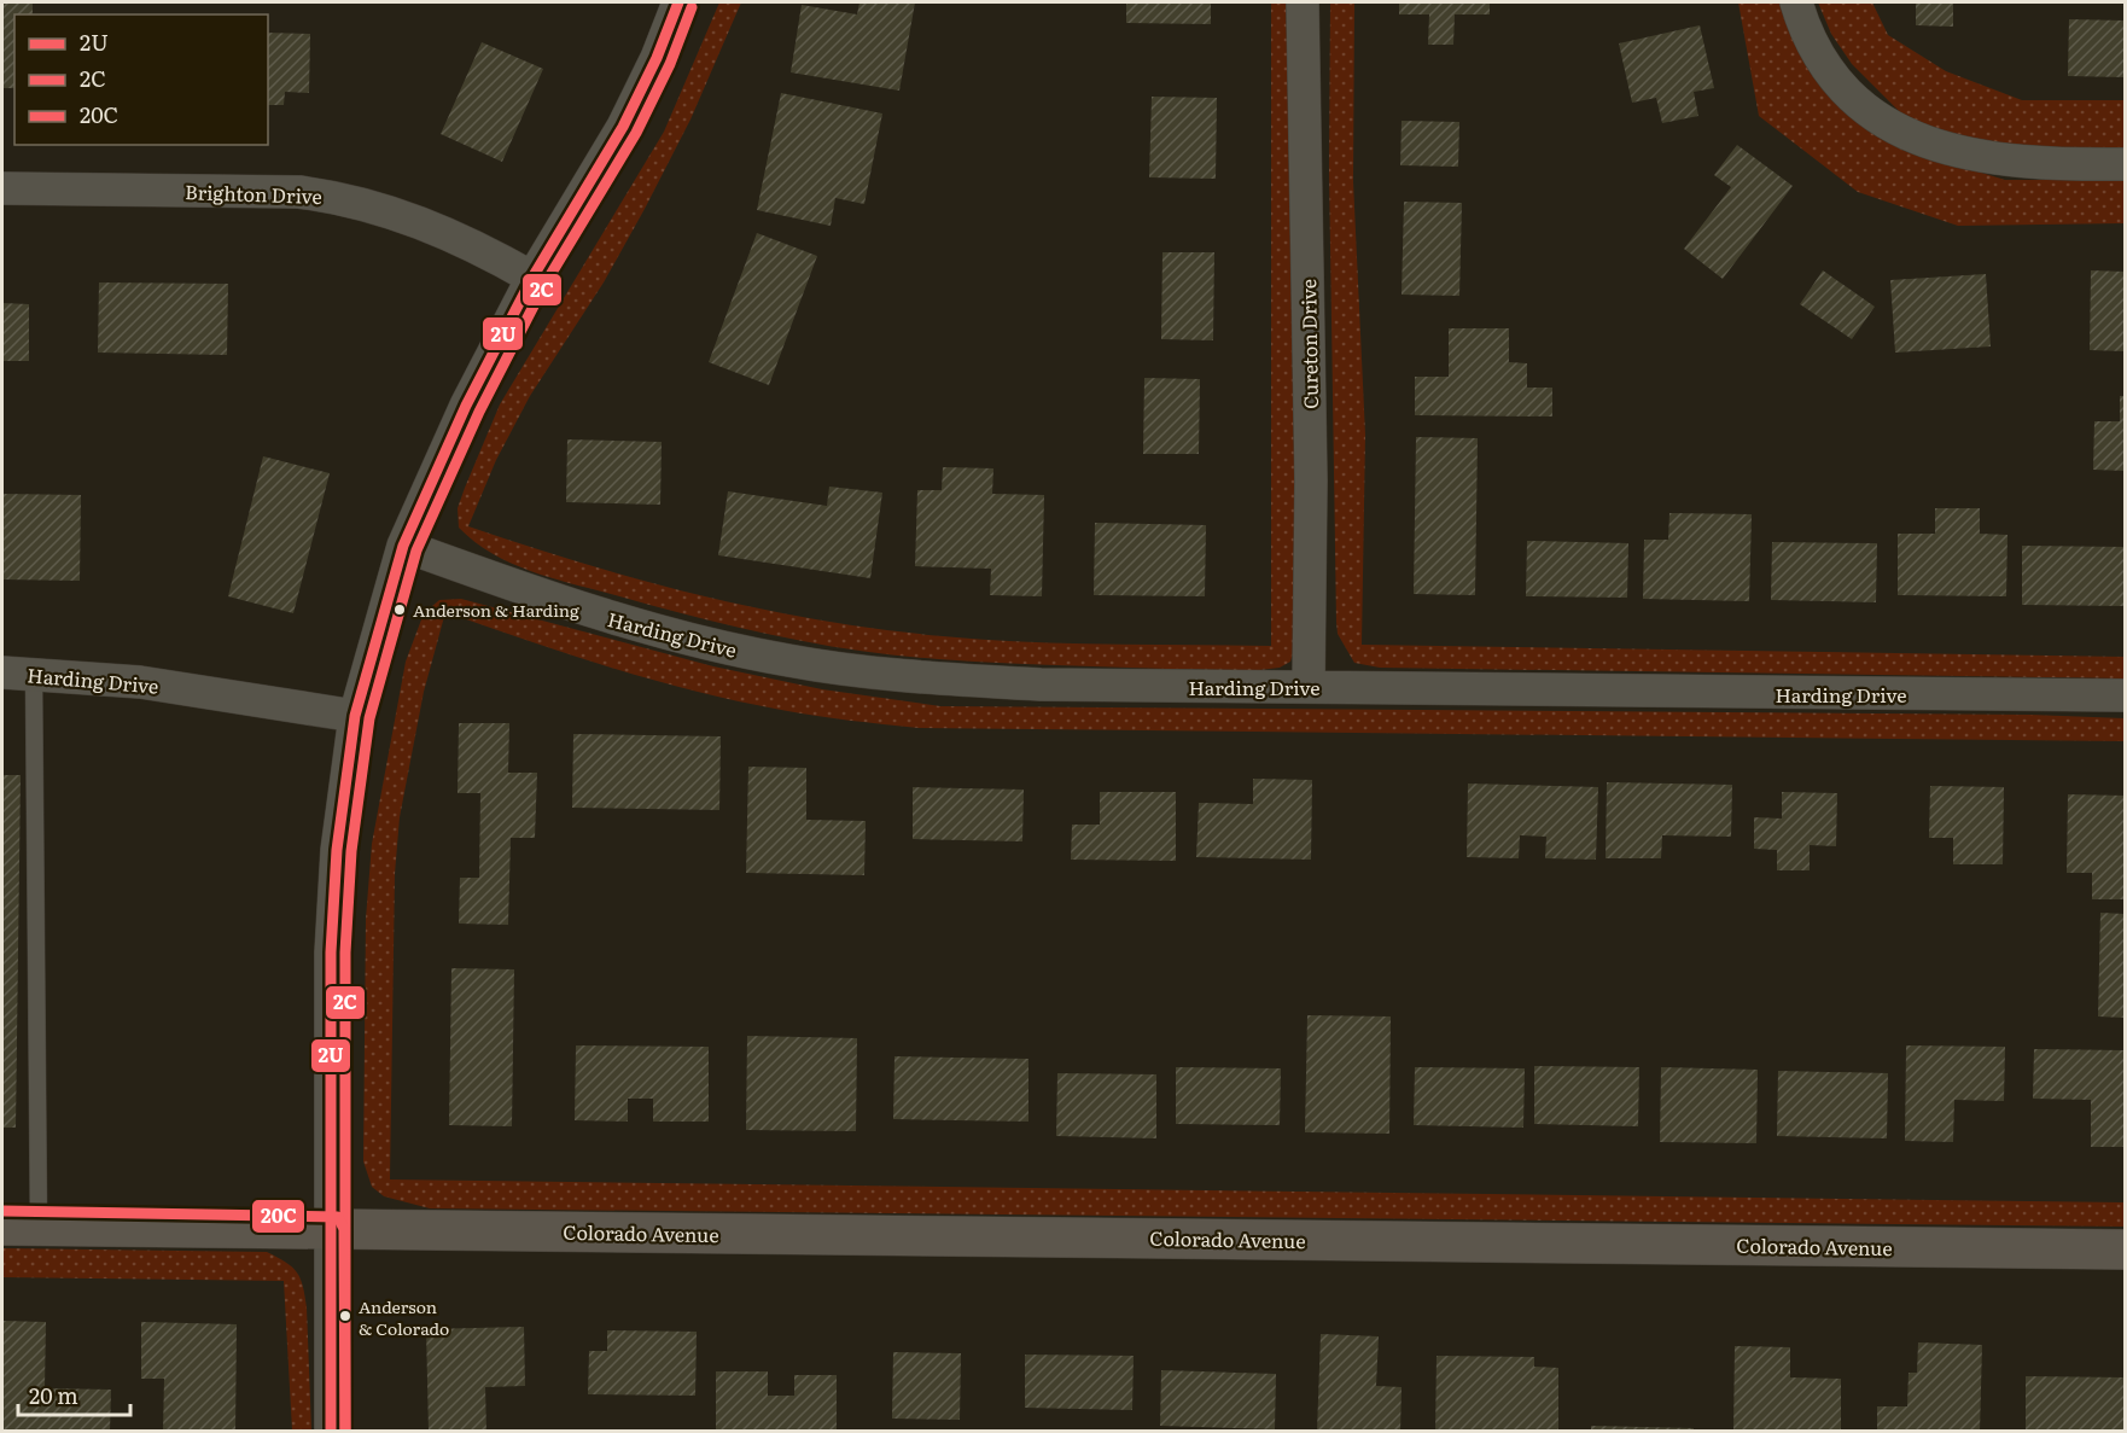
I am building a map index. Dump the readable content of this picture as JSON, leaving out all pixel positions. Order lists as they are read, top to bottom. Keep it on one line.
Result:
{"streets":{"street":["Brighton Drive","Cureton Drive","Harding Drive","Colorado Avenue"]},"crossings":[["Cureton Drive","Harding Drive"]],"places":["Anderson & Harding","Anderson & Colorado"],"lines":["transit line 2U","transit line 2C","transit line 20C"],"legend":["2U","2C","20C"],"scale_bar":"20 m"}
